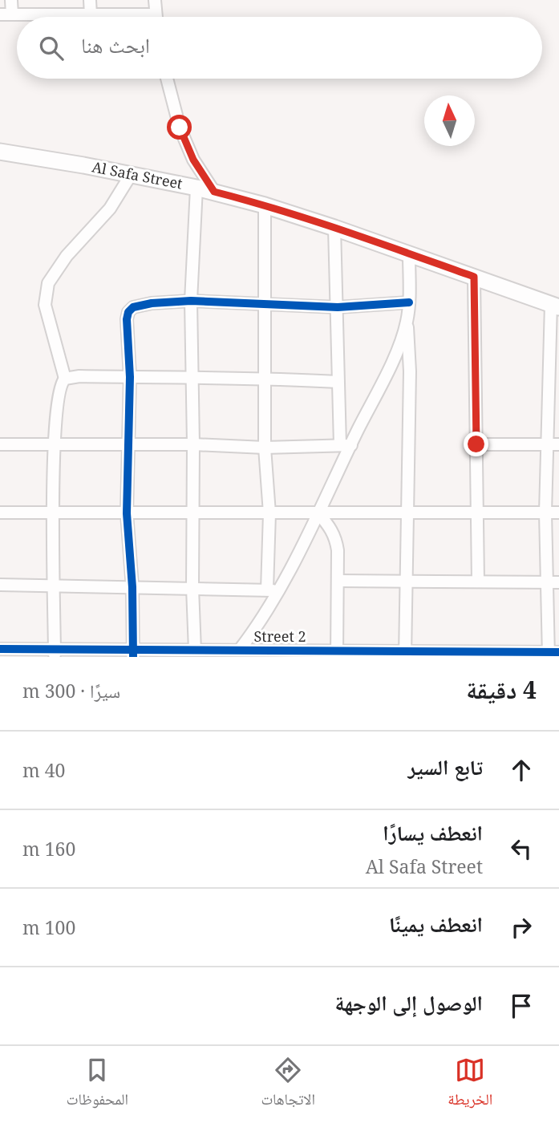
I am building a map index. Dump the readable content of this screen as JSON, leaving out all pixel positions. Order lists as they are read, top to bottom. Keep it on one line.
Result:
{"streets":{"main road":["Al Safa Street"],"street":["Street 2"]},"north":"top","page":{"search":"ابحث هنا","heading":["4 دقيقة","سيرًا · 300 m"],"list":[["تابع السير","40 m"],["انعطف يسارًا","Al Safa Street","160 m"],["انعطف يمينًا","100 m"],"الوصول إلى الوجهة"],"nav":["الخريطة","الاتجاهات","المحفوظات"]}}
